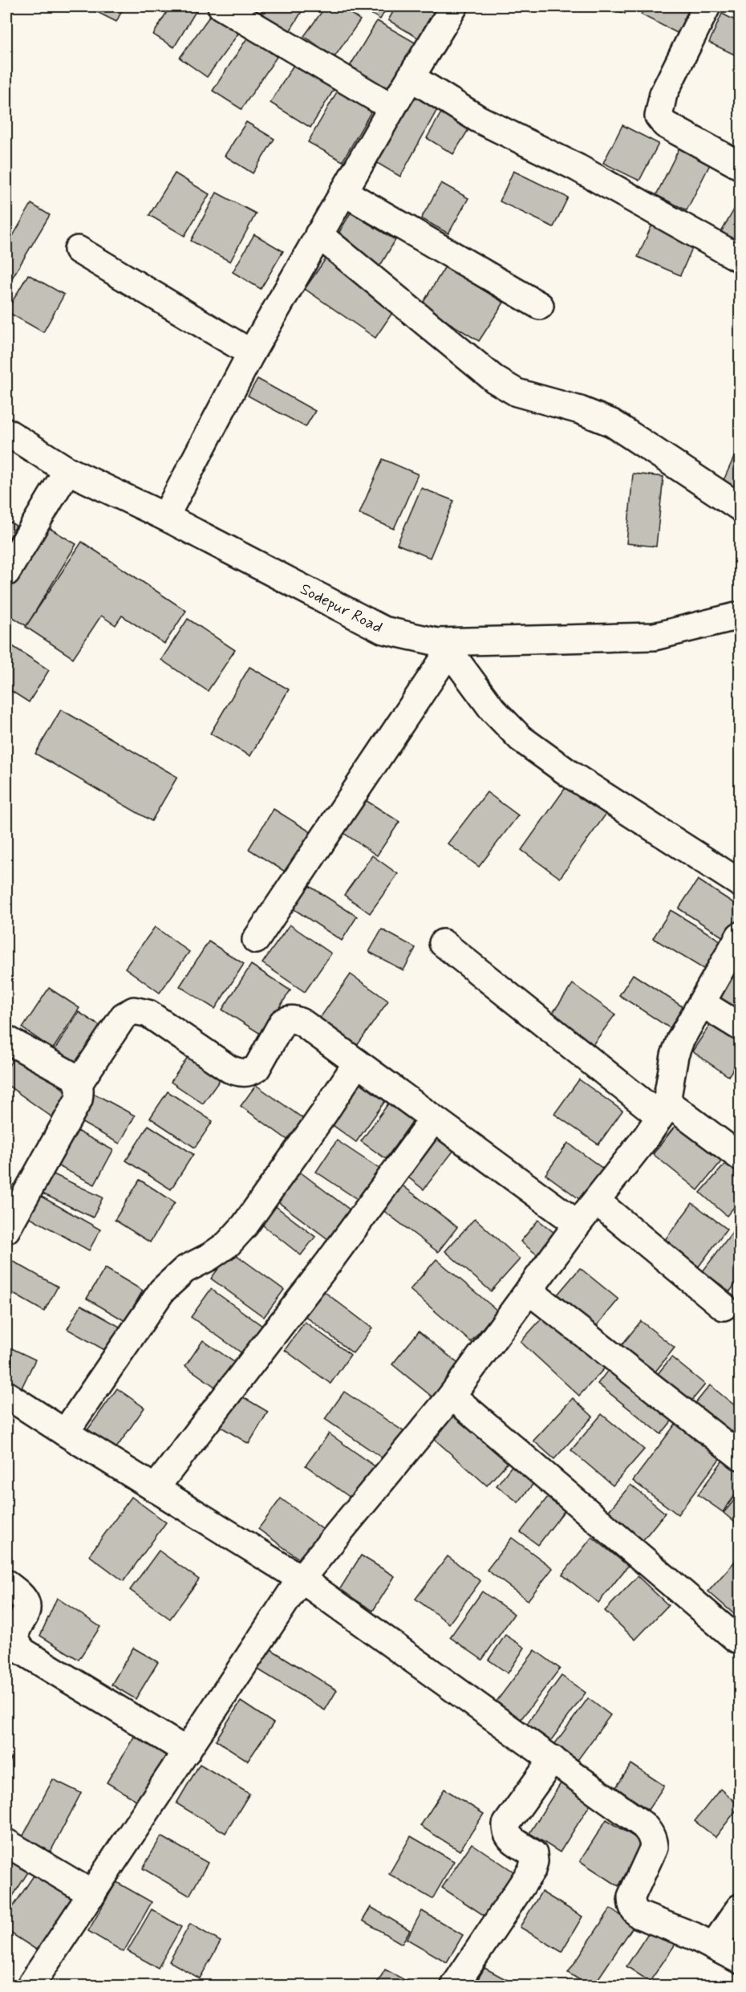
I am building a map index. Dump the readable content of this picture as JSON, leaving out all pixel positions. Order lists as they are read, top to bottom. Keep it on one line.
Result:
{"streets":{"street":["Sodepur Road"]}}
